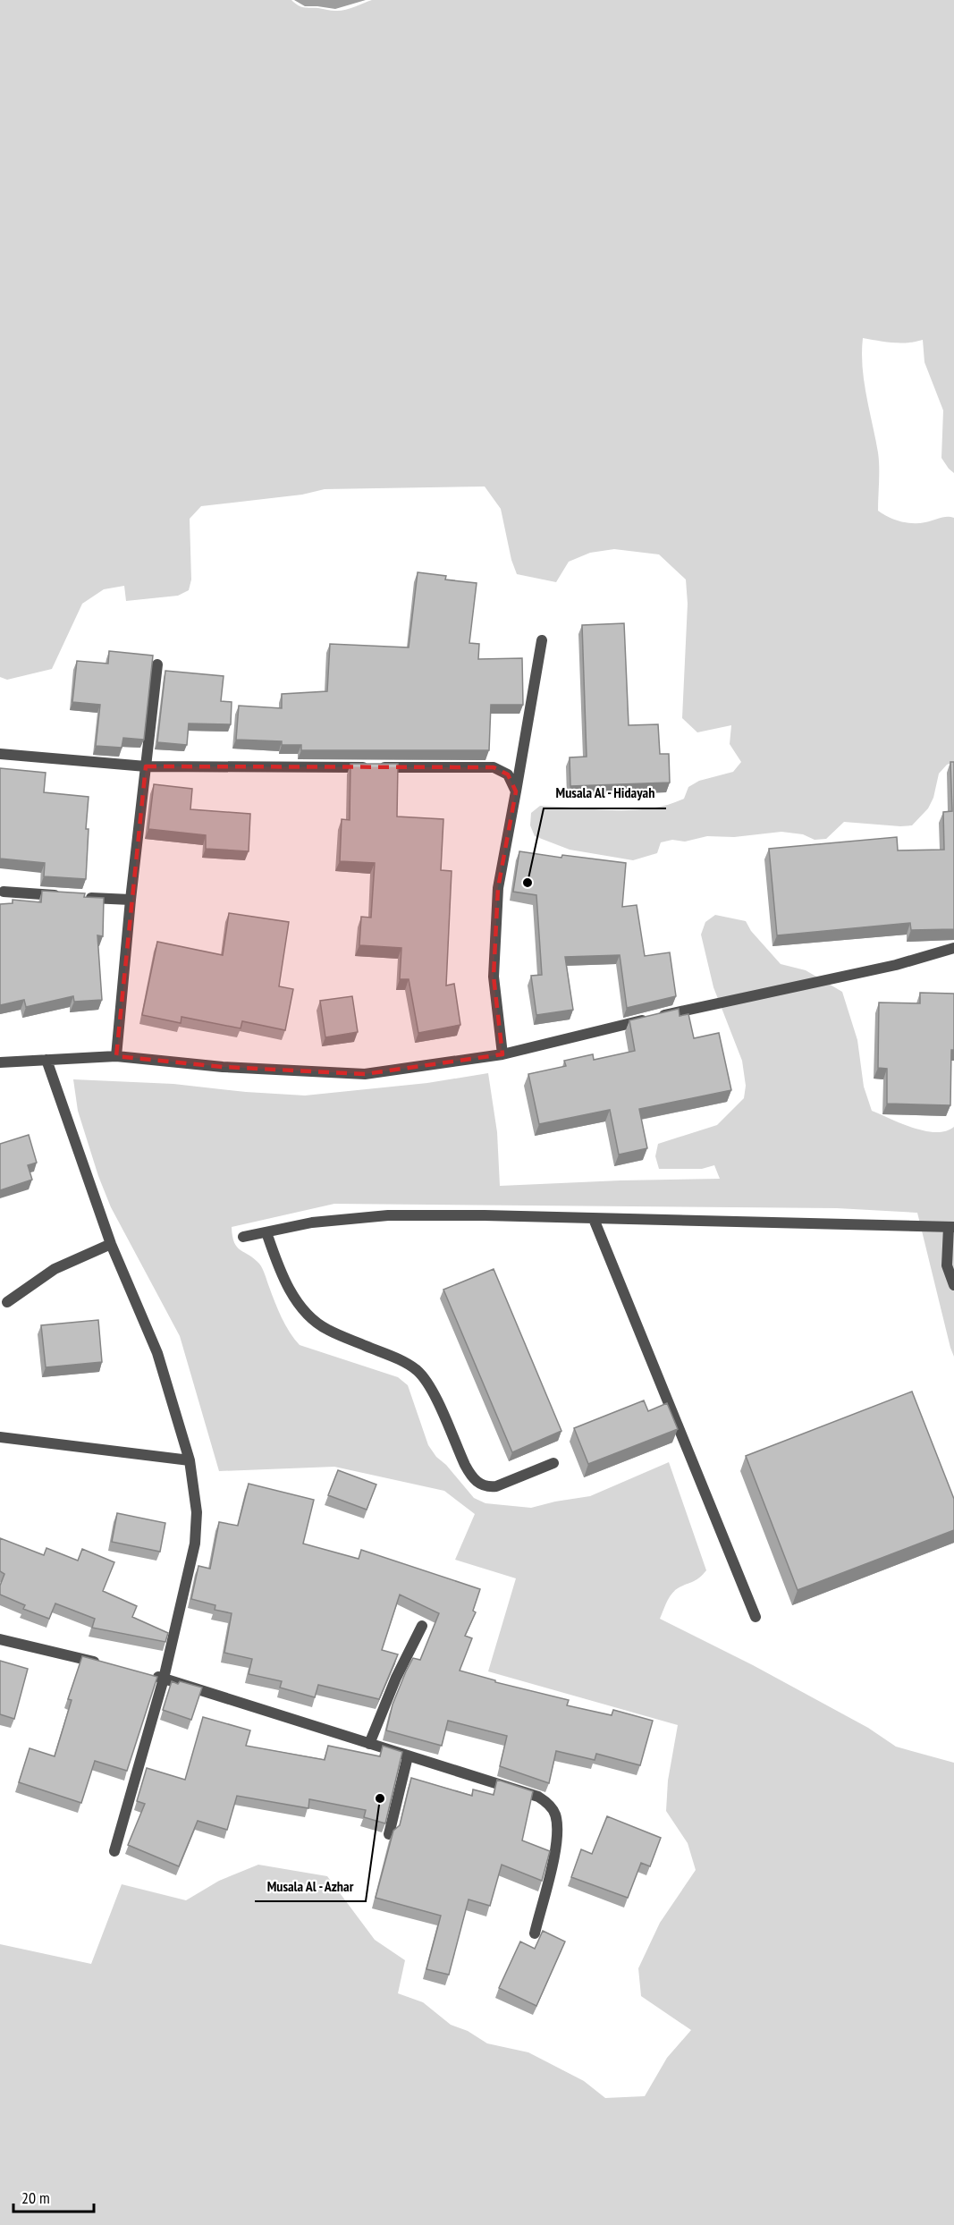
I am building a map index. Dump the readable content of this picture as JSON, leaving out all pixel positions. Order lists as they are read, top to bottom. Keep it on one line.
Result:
{"places":["Musala Al - Hidayah","Musala Al - Azhar"],"scale_bar":"20 m"}
